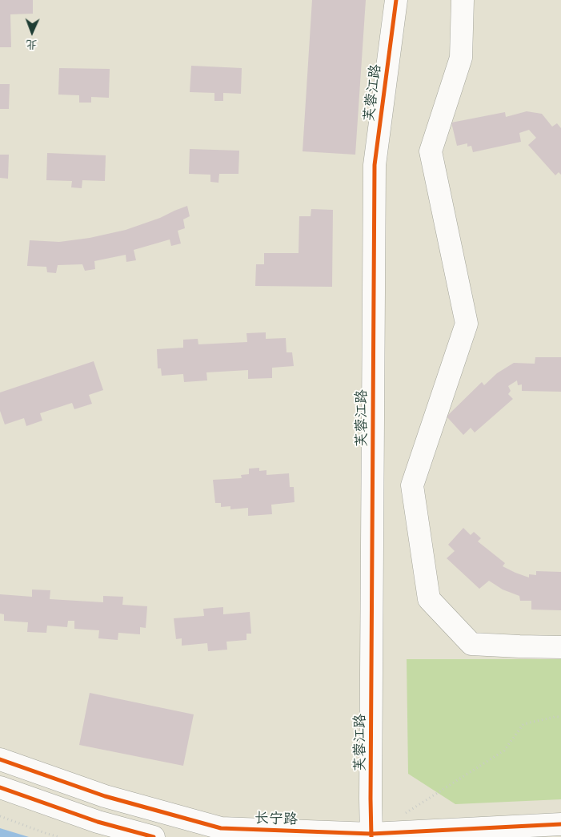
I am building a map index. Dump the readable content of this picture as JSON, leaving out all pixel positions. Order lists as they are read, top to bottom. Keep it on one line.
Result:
{"streets":{"street":["芙蓉江路","长宁路"]},"crossings":[["芙蓉江路","长宁路"]],"north":"bottom"}
